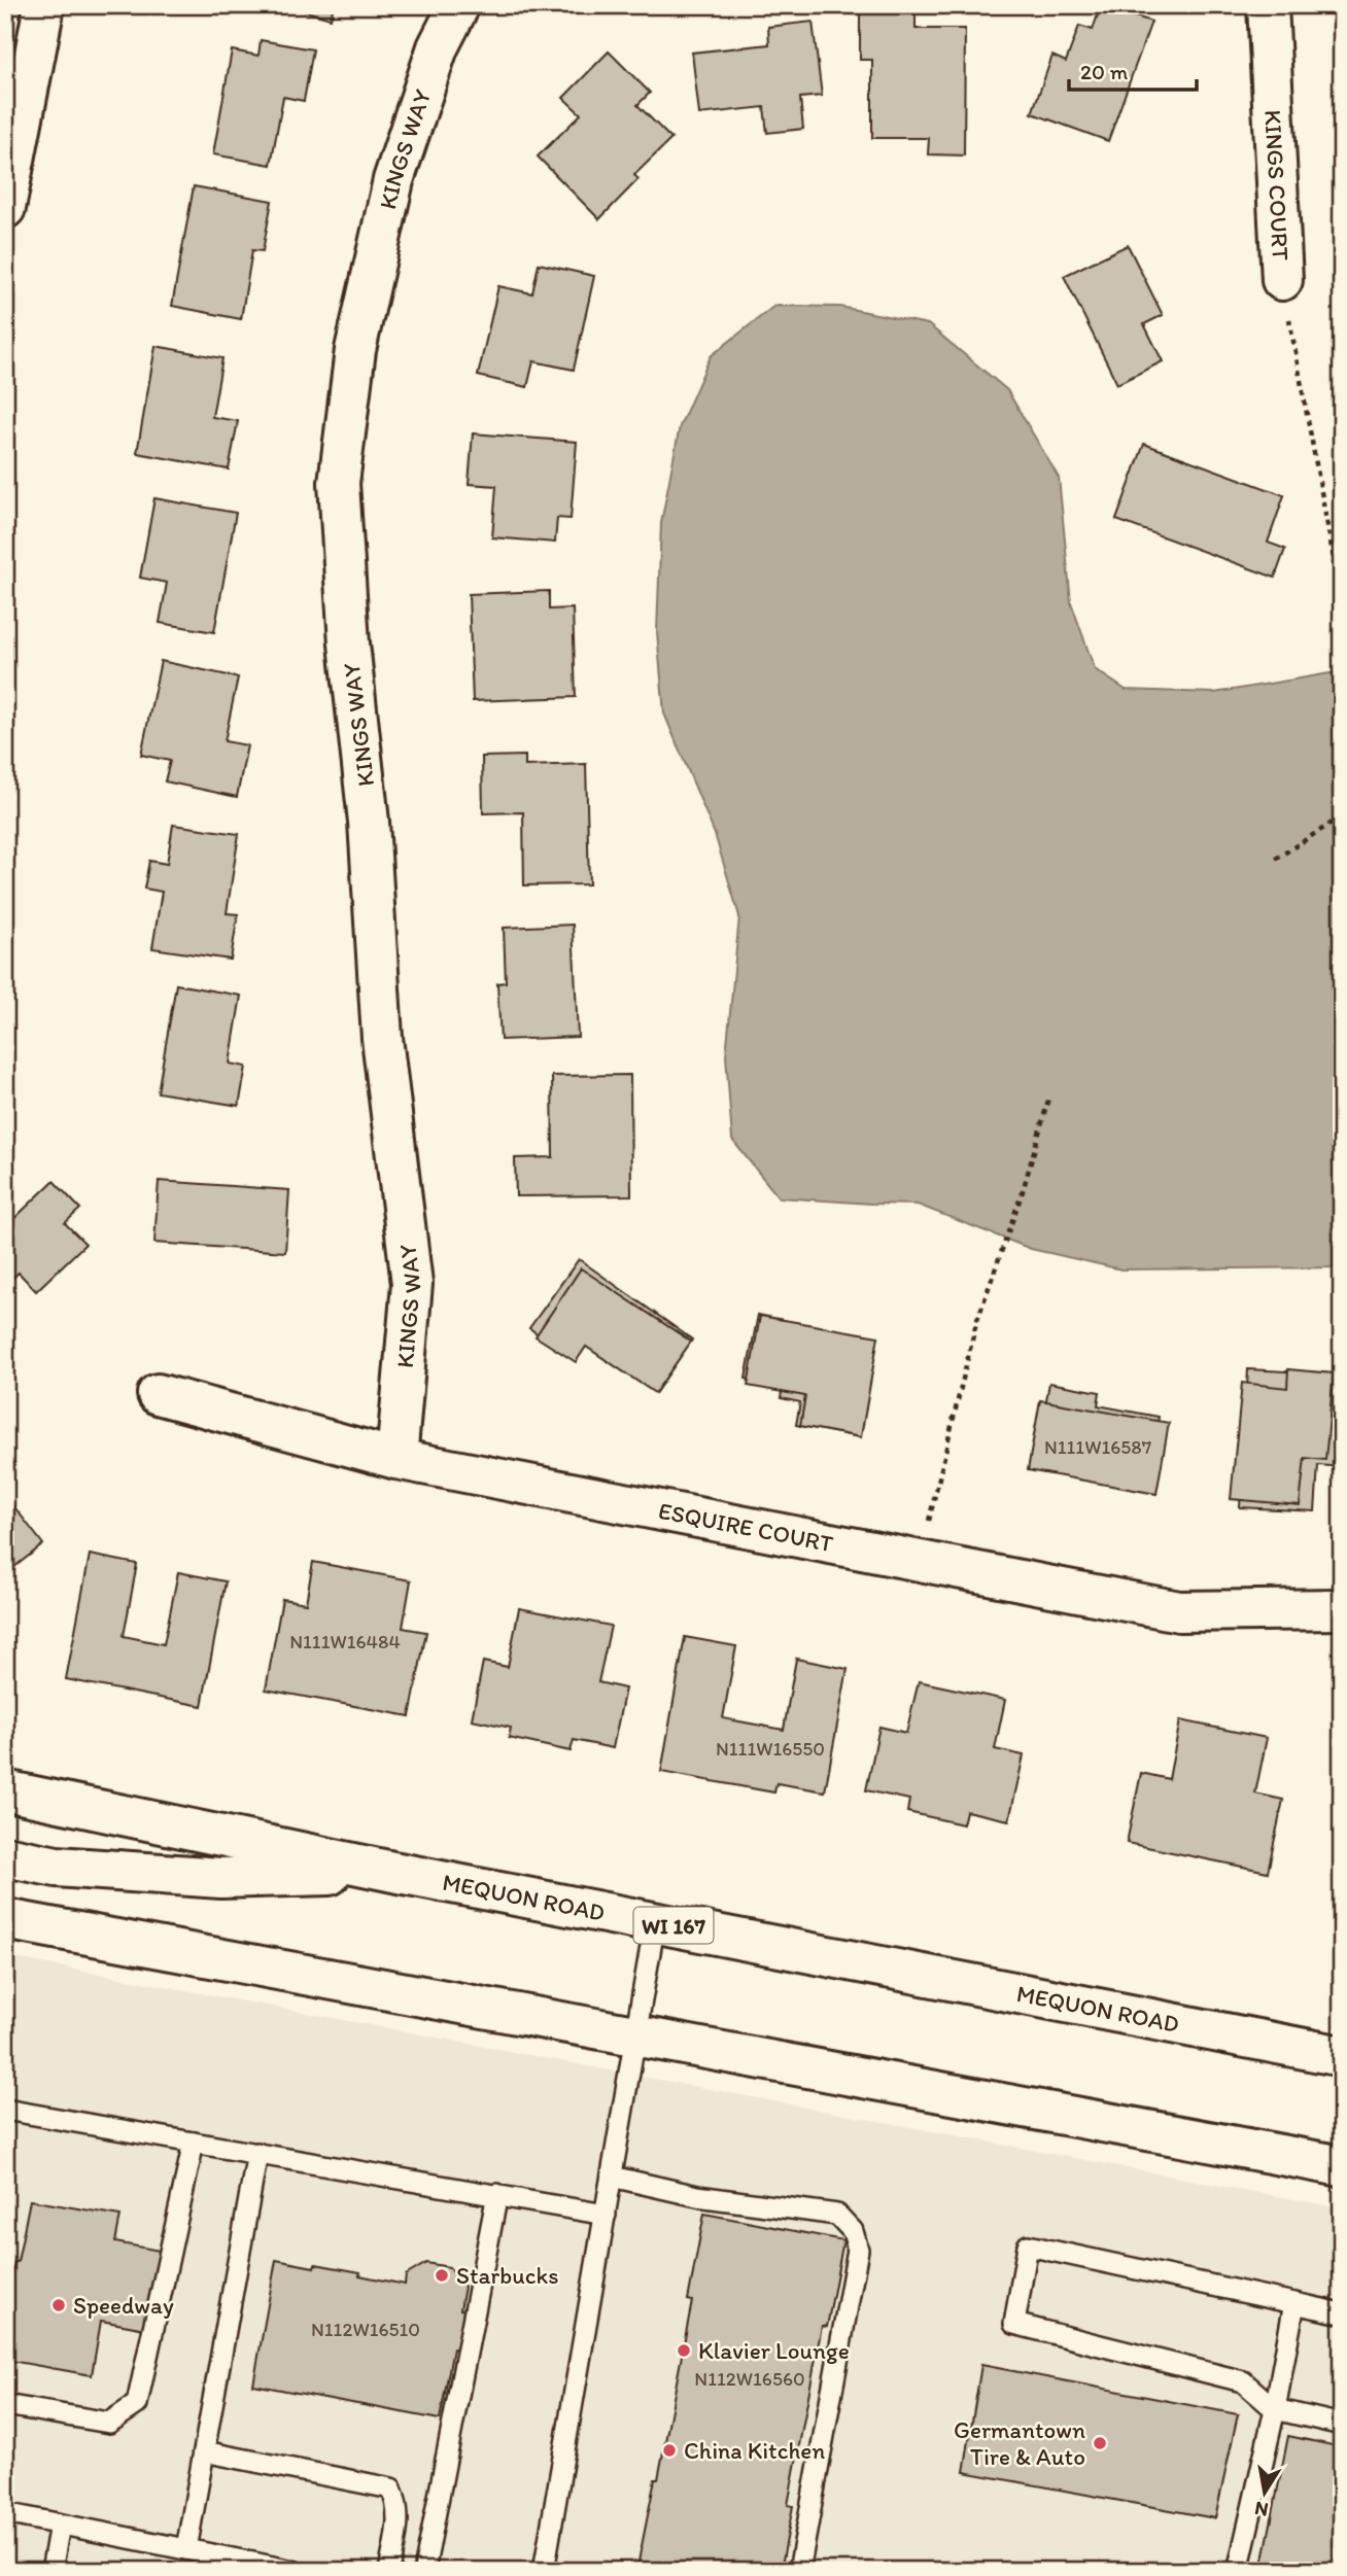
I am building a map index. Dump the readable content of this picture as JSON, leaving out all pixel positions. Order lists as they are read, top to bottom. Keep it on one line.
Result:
{"streets":{"street":["KINGS WAY","KINGS COURT","ESQUIRE COURT","MEQUON ROAD","WI 167"]},"crossings":[["KINGS WAY","ESQUIRE COURT"]],"places":["Starbucks","Speedway","Klavier Lounge","Germantown Tire & Auto","China Kitchen"],"house_numbers":["N111W16587","N111W16484","N111W16550","N112W16510","N112W16560"],"scale_bar":"20 m","north":"bottom"}
